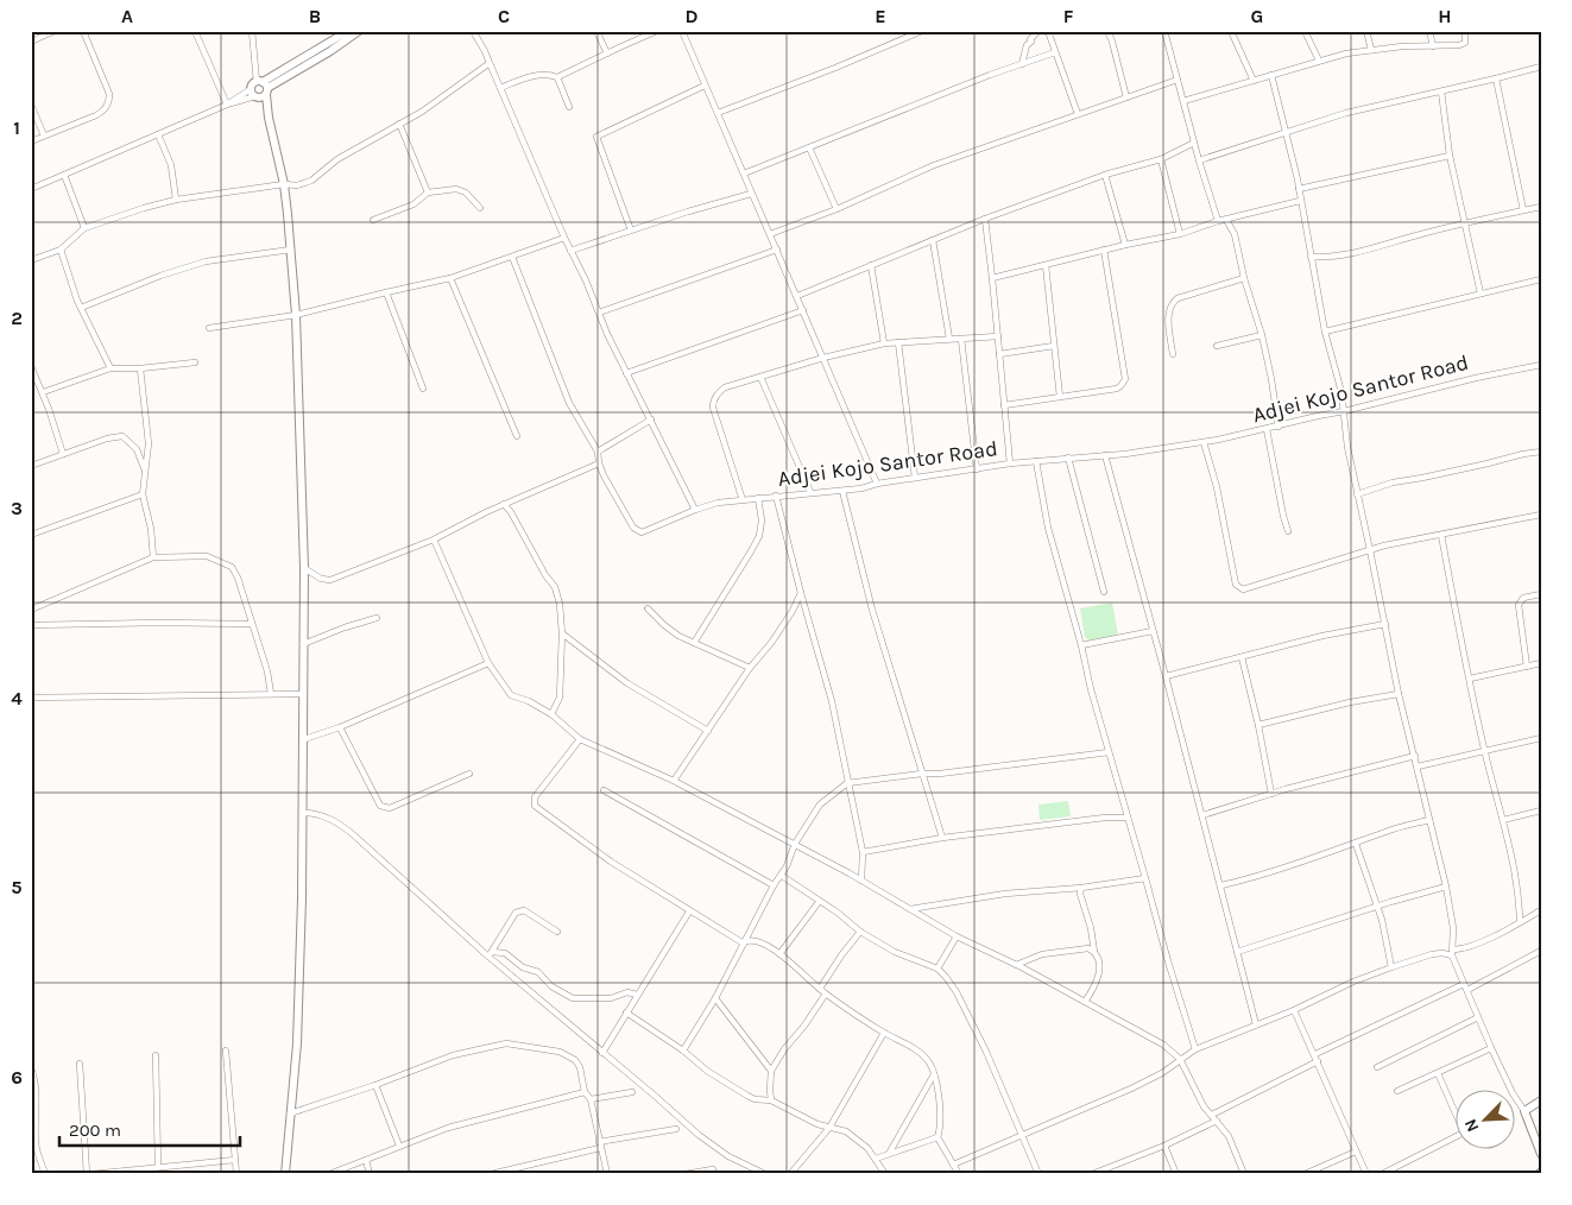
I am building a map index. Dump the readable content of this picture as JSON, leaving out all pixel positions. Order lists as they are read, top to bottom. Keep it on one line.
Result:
{"streets":{"street":["Adjei Kojo Santor Road"]},"scale_bar":"200 m","north":"bottom left","grid":{"columns":["A","B","C","D","E","F","G","H"],"rows":["1","2","3","4","5","6"]}}
